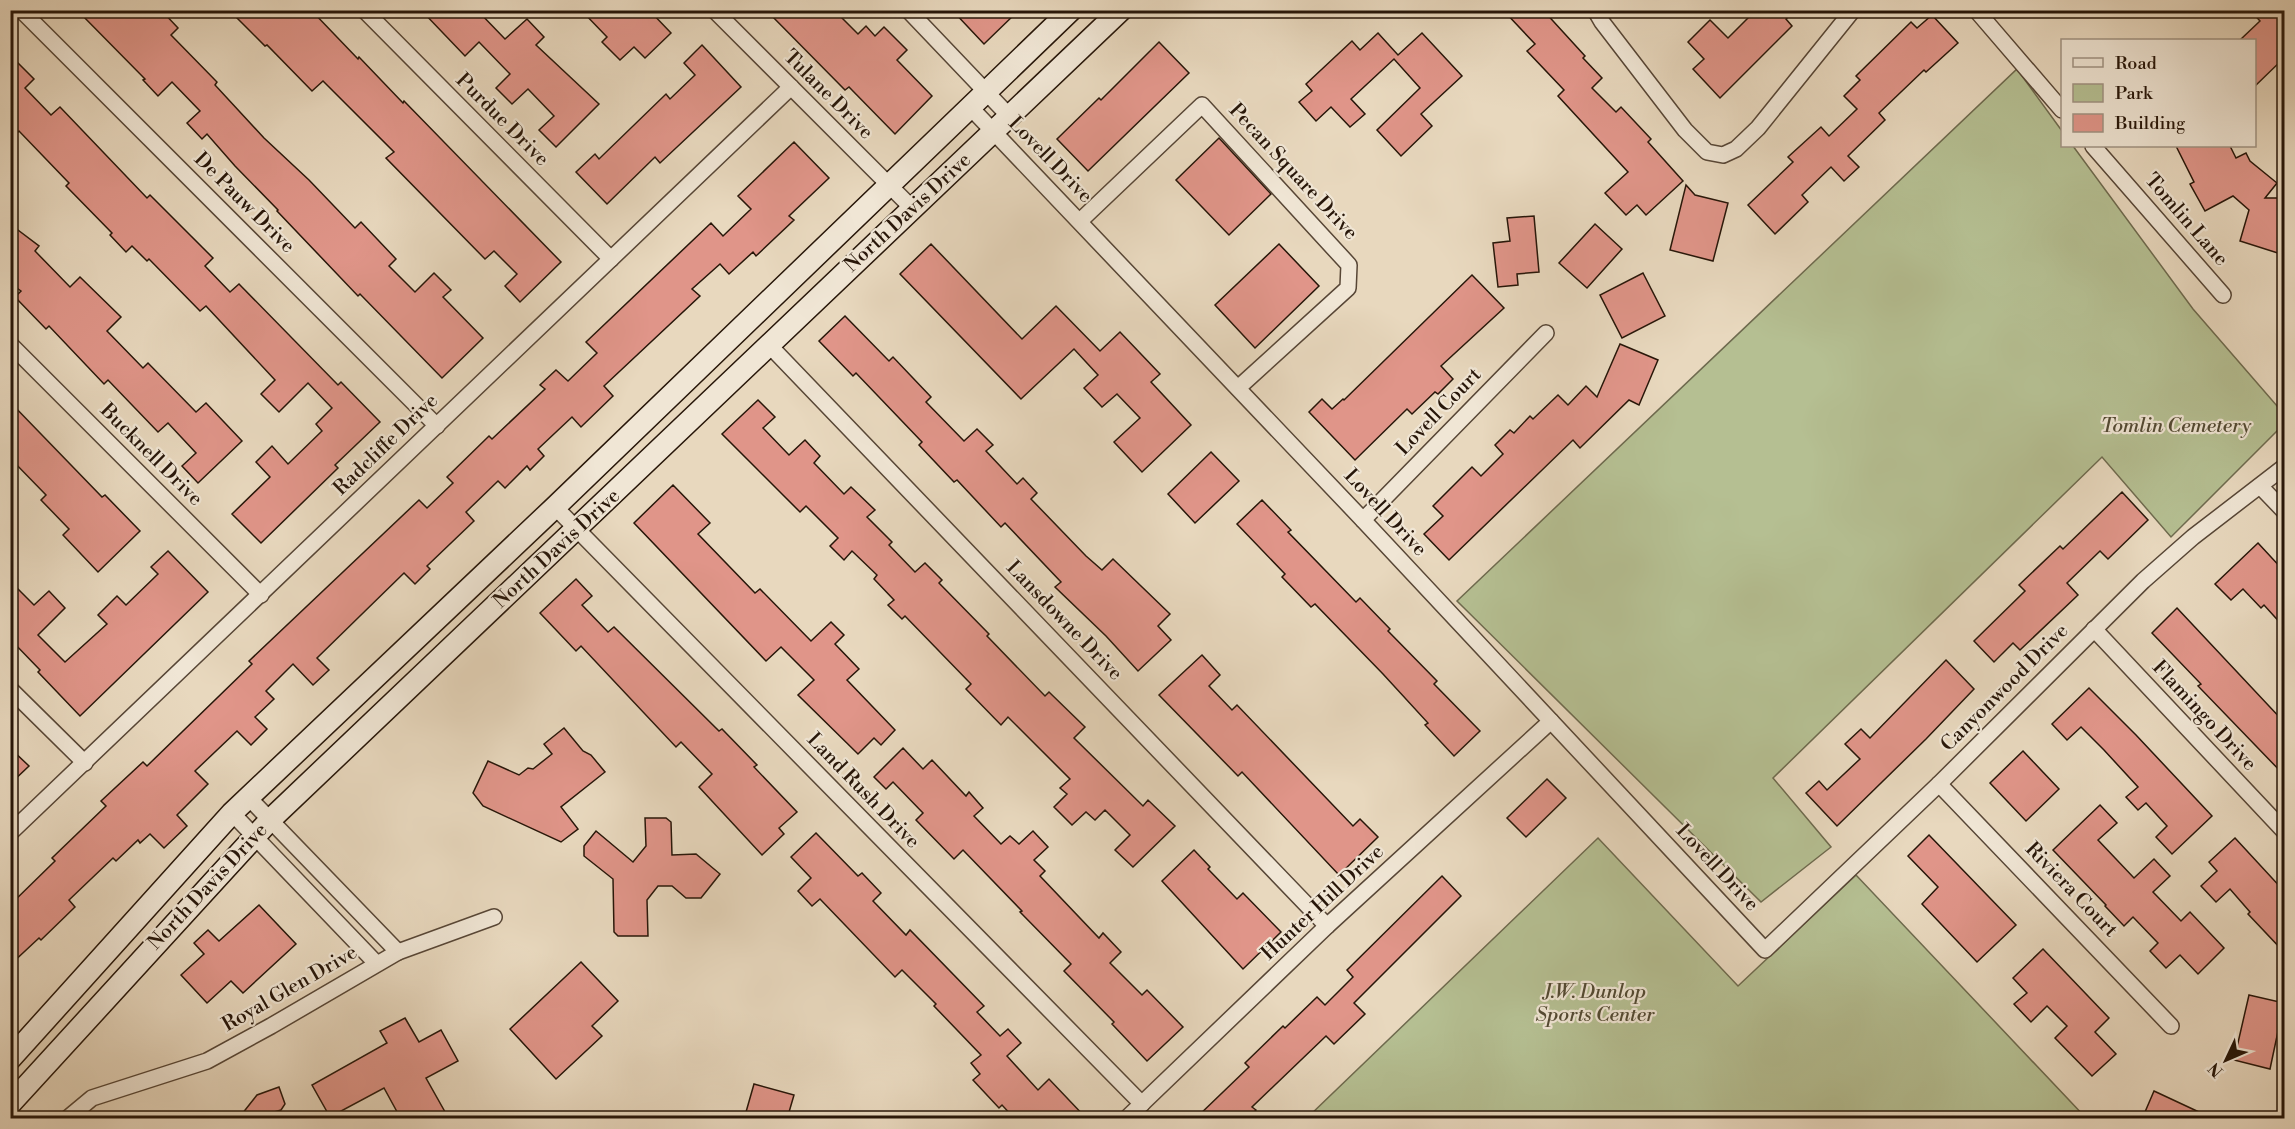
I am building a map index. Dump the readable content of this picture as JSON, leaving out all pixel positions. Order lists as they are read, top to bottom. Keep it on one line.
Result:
{"streets":{"street":["Tulane Drive","Purdue Drive","Lovell Drive","Pecan Square Drive","De Pauw Drive","North Davis Drive","Tomlin Lane","Lovell Court","Radcliffe Drive","Bucknell Drive","Lansdowne Drive","Canyonwood Drive","Flamingo Drive","Land Rush Drive","Riviera Court","Hunter Hill Drive","Royal Glen Drive"]},"crossings":[["Tulane Drive","North Davis Drive"],["Tulane Drive","Radcliffe Drive"],["Purdue Drive","Radcliffe Drive"],["Lovell Drive","Pecan Square Drive"],["Lovell Drive","North Davis Drive"],["Lovell Drive","Lovell Court"],["Lovell Drive","Canyonwood Drive"],["Lovell Drive","Hunter Hill Drive"],["De Pauw Drive","Radcliffe Drive"],["North Davis Drive","Lansdowne Drive"],["North Davis Drive","Land Rush Drive"],["North Davis Drive","Royal Glen Drive"],["Radcliffe Drive","Bucknell Drive"],["Lansdowne Drive","Hunter Hill Drive"],["Canyonwood Drive","Flamingo Drive"],["Canyonwood Drive","Riviera Court"],["Land Rush Drive","Hunter Hill Drive"]],"parks":["Tomlin Cemetery","J.W. Dunlop Sports Center"],"legend":["Road","Park","Building"],"north":"bottom left"}
